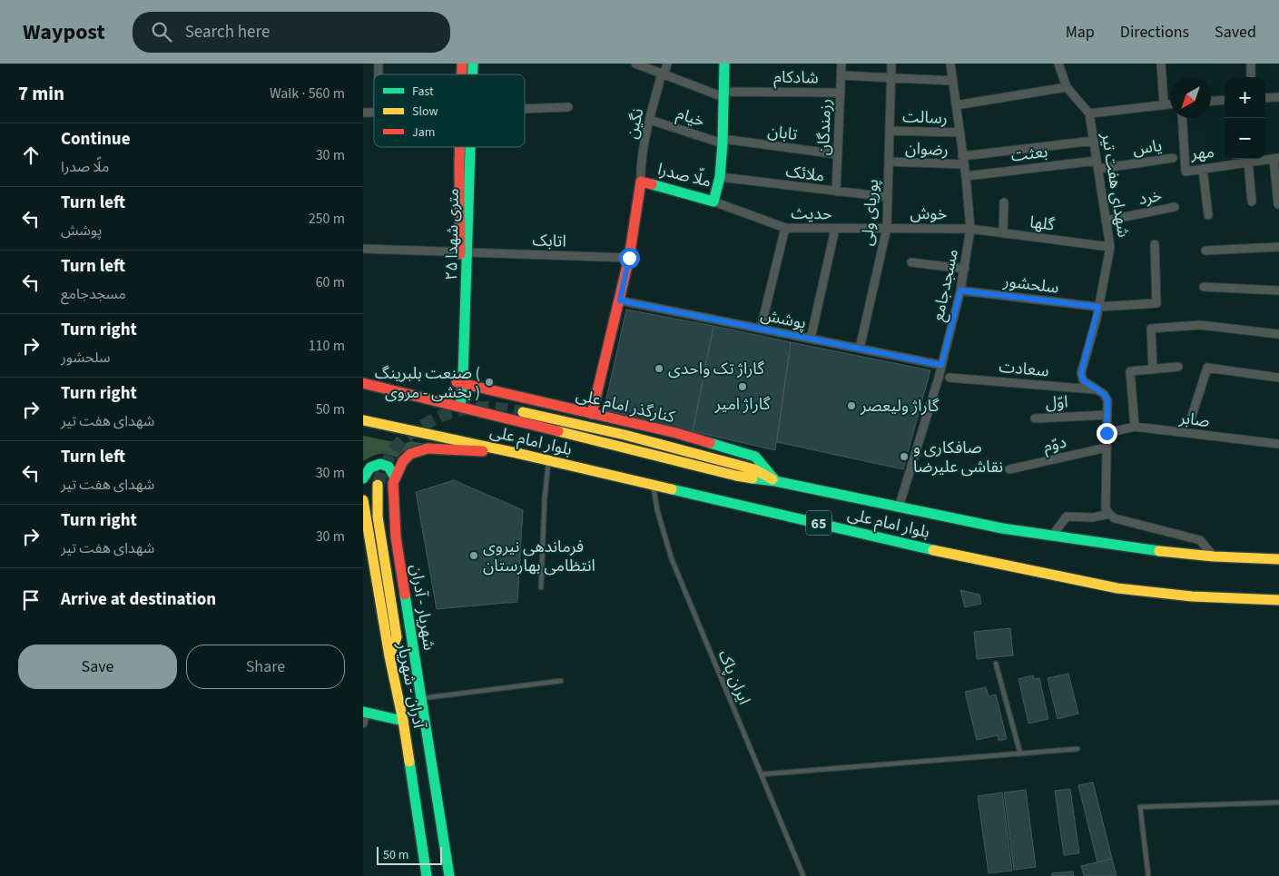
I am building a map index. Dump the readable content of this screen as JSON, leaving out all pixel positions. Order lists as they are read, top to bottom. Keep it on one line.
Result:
{"streets":{"main road":["ملّا صدرا","۲۵ متری شهدا","کنارگذر امام علی","بلوار امام علی","65","شهریار - آدران","آدران - شهریار"],"street":["شادکام","خیام","رسالت","نگین","رزمندگان","تابان","یاس","رضوان","مهر","بعثت","ملائک","شهدای هفت تیر","خرد","پوریای ولی","حدیث","خوش","گلها","اتابک","سلحشور","مسجدجامع","پوشش","سعادت","اوّل","صابر","دوّم"],"lane":["ایران پاک"]},"crossings":[["شادکام","رزمندگان"],["شادکام","ملّا صدرا"],["خیام","نگین"],["خیام","تابان"],["خیام","ملّا صدرا"],["رسالت","پوریای ولی"],["رسالت","مسجدجامع"],["نگین","ملّا صدرا"],["رزمندگان","تابان"],["رزمندگان","ملائک"],["تابان","ملّا صدرا"],["یاس","بعثت"],["یاس","شهدای هفت تیر"],["رضوان","پوریای ولی"],["رضوان","مسجدجامع"],["بعثت","شهدای هفت تیر"],["بعثت","مسجدجامع"],["ملائک","ملّا صدرا"],["ملائک","پوریای ولی"],["ملّا صدرا","حدیث"],["ملّا صدرا","اتابک"],["ملّا صدرا","پوشش"],["ملّا صدرا","کنارگذر امام علی"],["شهدای هفت تیر","خرد"],["شهدای هفت تیر","گلها"],["شهدای هفت تیر","سلحشور"],["شهدای هفت تیر","سعادت"],["شهدای هفت تیر","اوّل"],["شهدای هفت تیر","صابر"],["شهدای هفت تیر","دوّم"],["پوریای ولی","حدیث"],["پوریای ولی","خوش"],["پوریای ولی","پوشش"],["حدیث","خوش"],["خوش","گلها"],["خوش","مسجدجامع"],["گلها","مسجدجامع"],["۲۵ متری شهدا","اتابک"],["۲۵ متری شهدا","کنارگذر امام علی"],["۲۵ متری شهدا","بلوار امام علی"],["سلحشور","مسجدجامع"],["مسجدجامع","پوشش"],["مسجدجامع","بلوار امام علی"],["کنارگذر امام علی","بلوار امام علی"],["بلوار امام علی","شهریار - آدران"],["بلوار امام علی","ایران پاک"]],"places":["گاراژ تک واحدی","صنعت بلبرینگ ( بخشی - مروی )","گاراژ امیر","گاراژ ولیعصر","صافکاری و نقاشی عليرضا","فرماندهی نیروی انتظامی بهارستان"],"legend":["Fast","Slow","Jam"],"scale_bar":"50 m","north":"bottom left","page":{"header":"Waypost","search":"Search here","nav":["Map","Directions","Saved"],"heading":["7 min","Walk · 560 m"],"map_buttons":["+","−"],"list":[["Continue","ملّا صدرا","30 m"],["Turn left","پوشش","250 m"],["Turn left","مسجدجامع","60 m"],["Turn right","سلحشور","110 m"],["Turn right","شهدای هفت تیر","50 m"],["Turn left","شهدای هفت تیر","30 m"],["Turn right","شهدای هفت تیر","30 m"],"Arrive at destination"],"buttons":["Save","Share"],"scale":"50 m"}}
